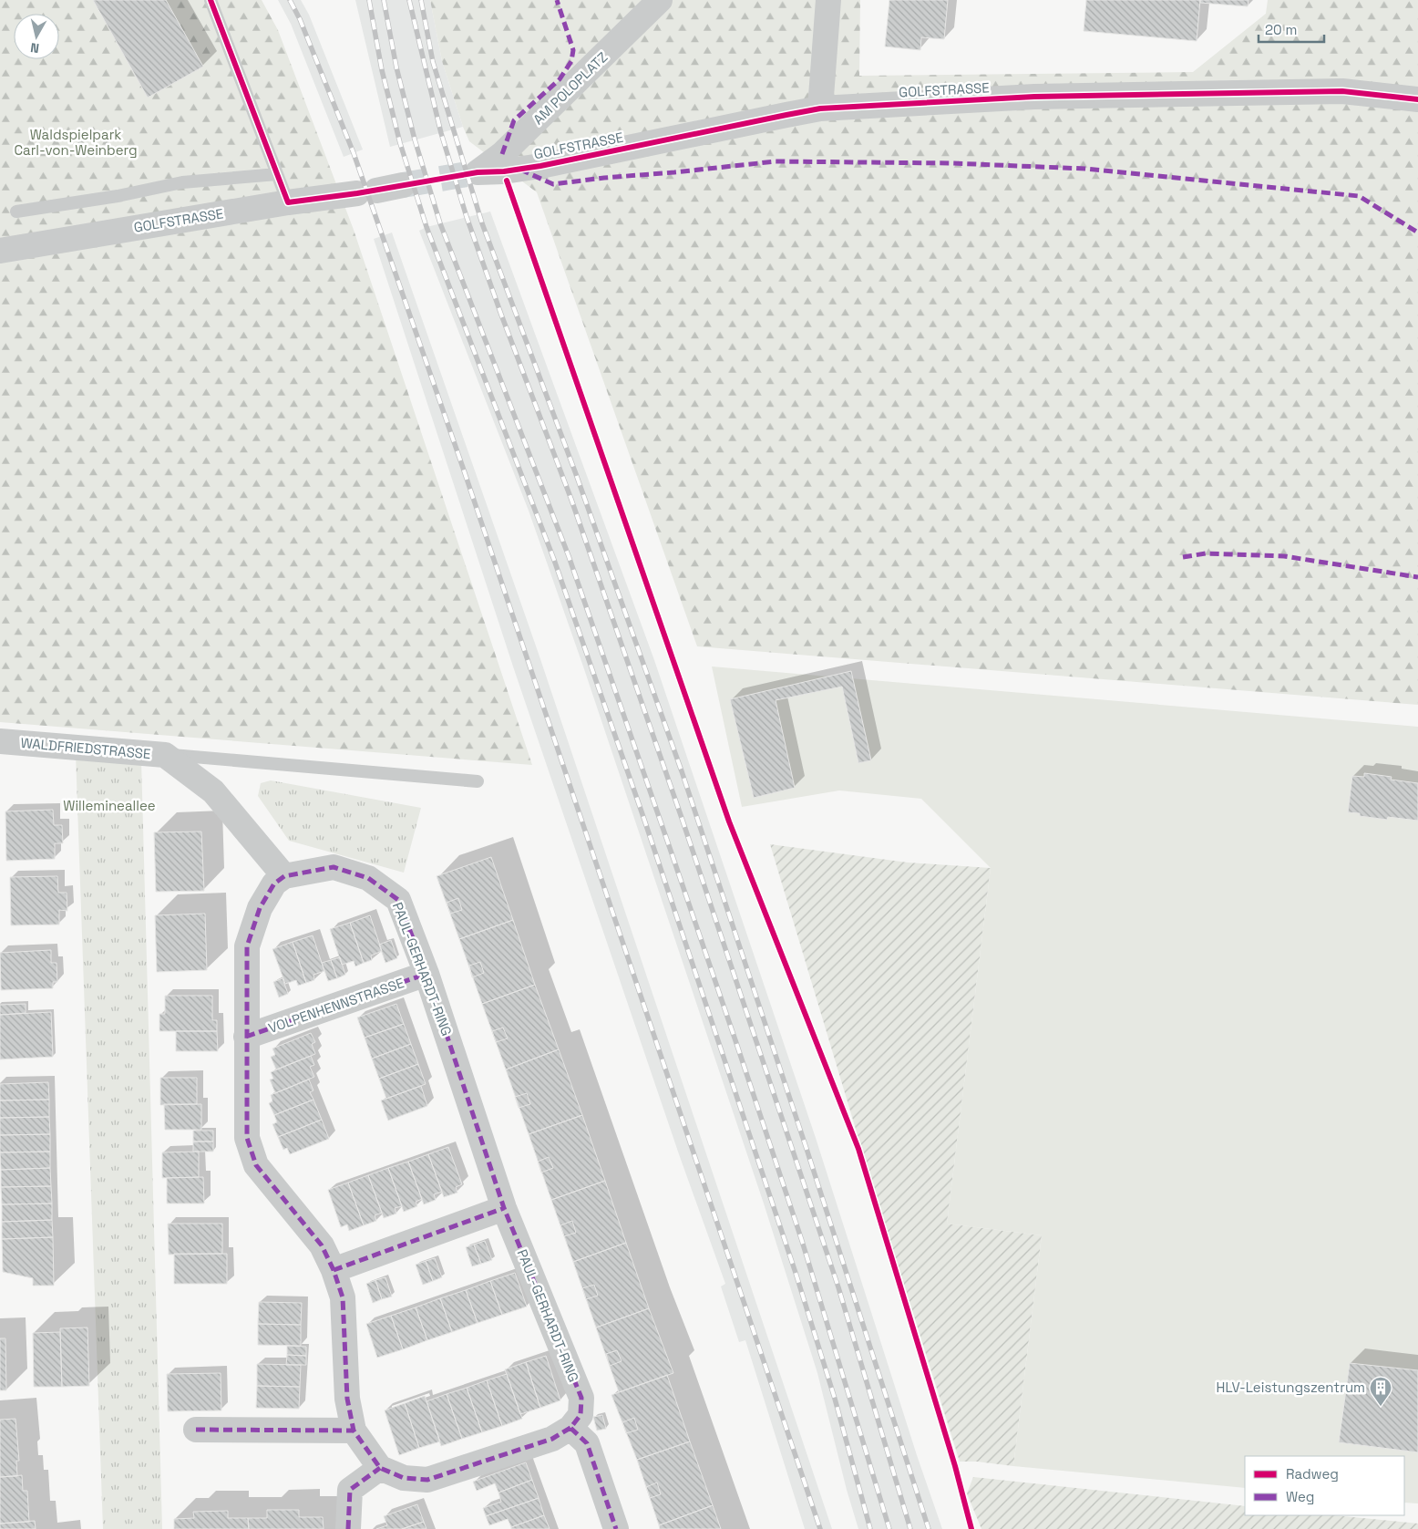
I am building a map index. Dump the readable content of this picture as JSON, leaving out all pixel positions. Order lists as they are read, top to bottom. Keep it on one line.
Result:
{"streets":{"street":["AM POLOPLATZ","GOLFSTRASSE","WALDFRIEDSTRASSE","PAUL-GERHARDT-RING","VOLPENHENNSTRASSE"]},"crossings":[["AM POLOPLATZ","GOLFSTRASSE"],["WALDFRIEDSTRASSE","PAUL-GERHARDT-RING"],["PAUL-GERHARDT-RING","VOLPENHENNSTRASSE"]],"parks":["Waldspielpark Carl-von-Weinberg","Willemineallee"],"places":{"building":["HLV-Leistungszentrum"]},"legend":["Radweg","Weg"],"scale_bar":"20 m","north":"bottom"}
